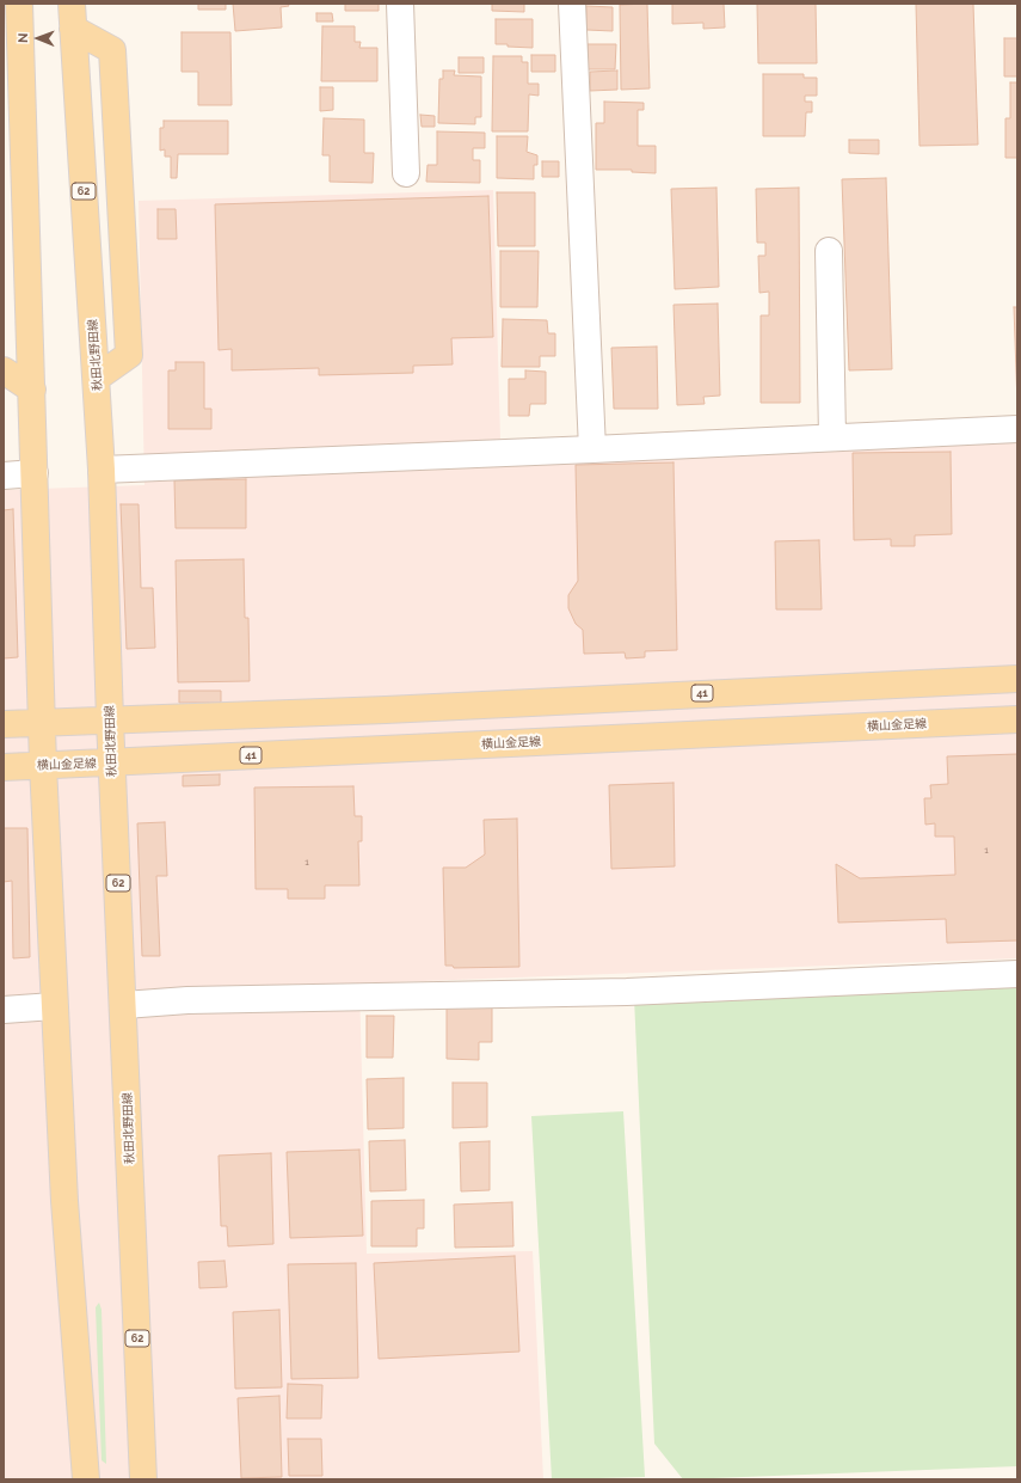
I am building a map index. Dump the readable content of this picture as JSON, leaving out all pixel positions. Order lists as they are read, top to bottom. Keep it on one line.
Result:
{"streets":{"main road":["62","秋田北野田線","41","横山金足線"]},"crossings":[["秋田北野田線","41"],["秋田北野田線","横山金足線"]],"house_numbers":["1","1"],"north":"left"}
